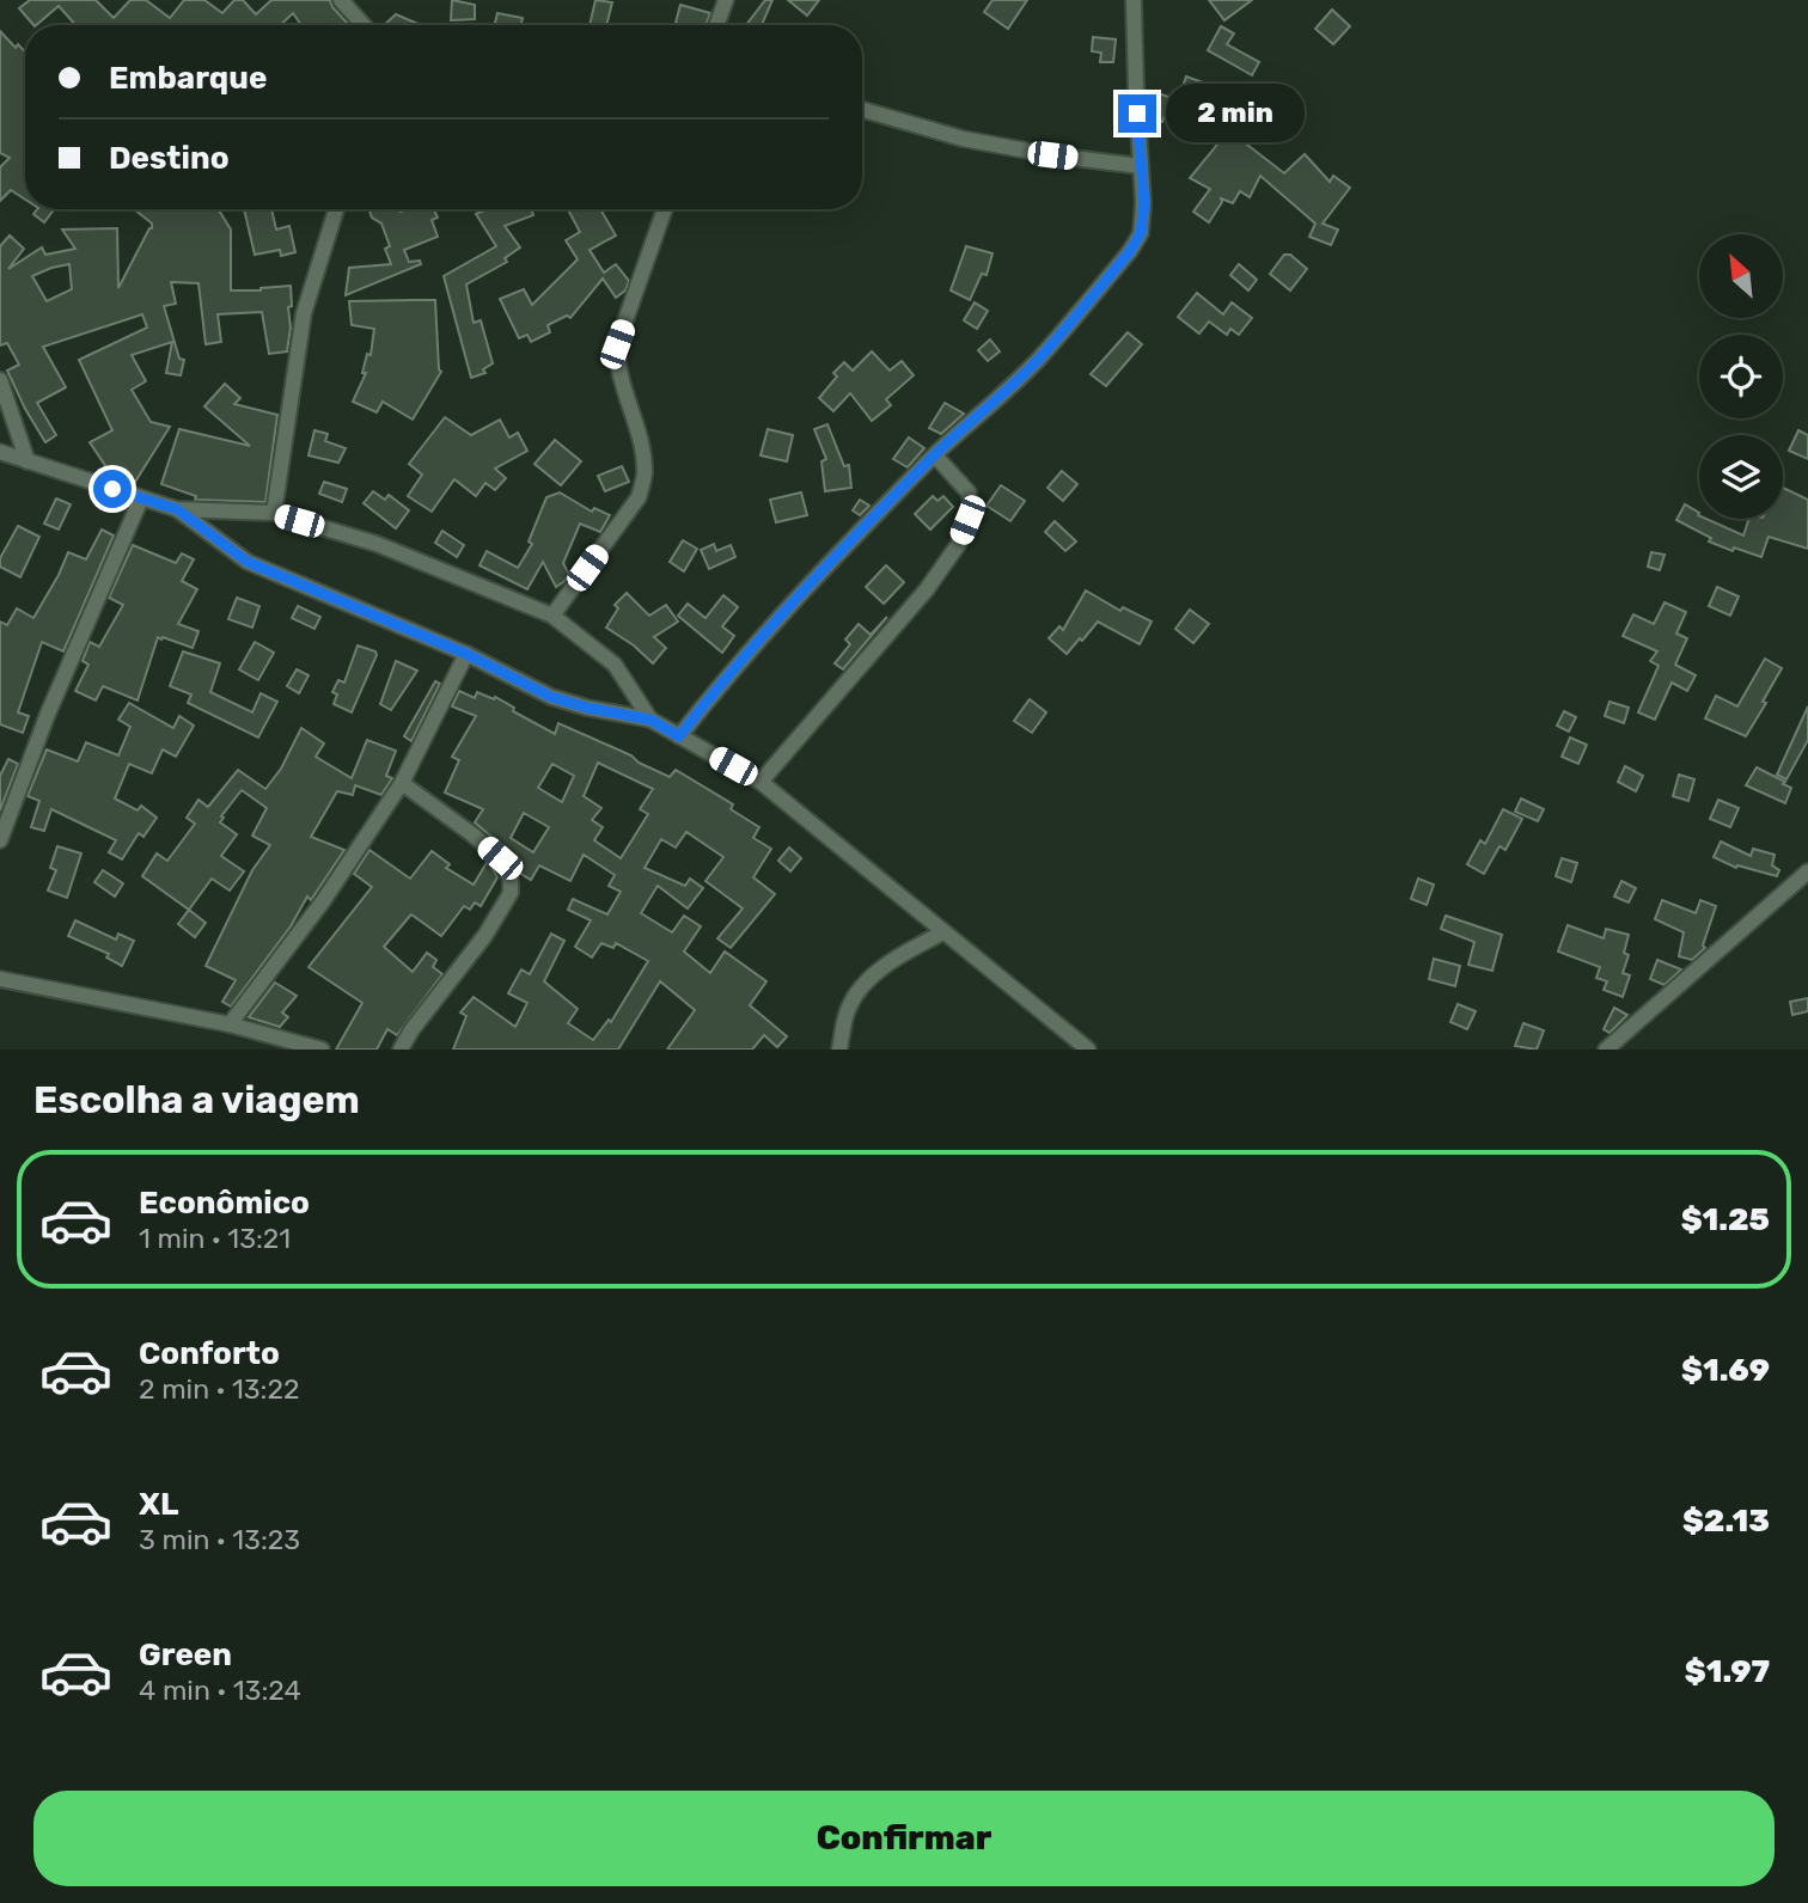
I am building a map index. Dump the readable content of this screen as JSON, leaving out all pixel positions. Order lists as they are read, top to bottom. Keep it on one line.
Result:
{"north":"top left","page":{"banner":["Embarque","Destino"],"bubble":"2 min","heading":"Escolha a viagem","list":[{"name":"Econômico","note":"1 min · 13:21","value":"$1.25"},{"name":"Conforto","note":"2 min · 13:22","value":"$1.69"},{"name":"XL","note":"3 min · 13:23","value":"$2.13"},{"name":"Green","note":"4 min · 13:24","value":"$1.97"}],"buttons":"Confirmar"}}
